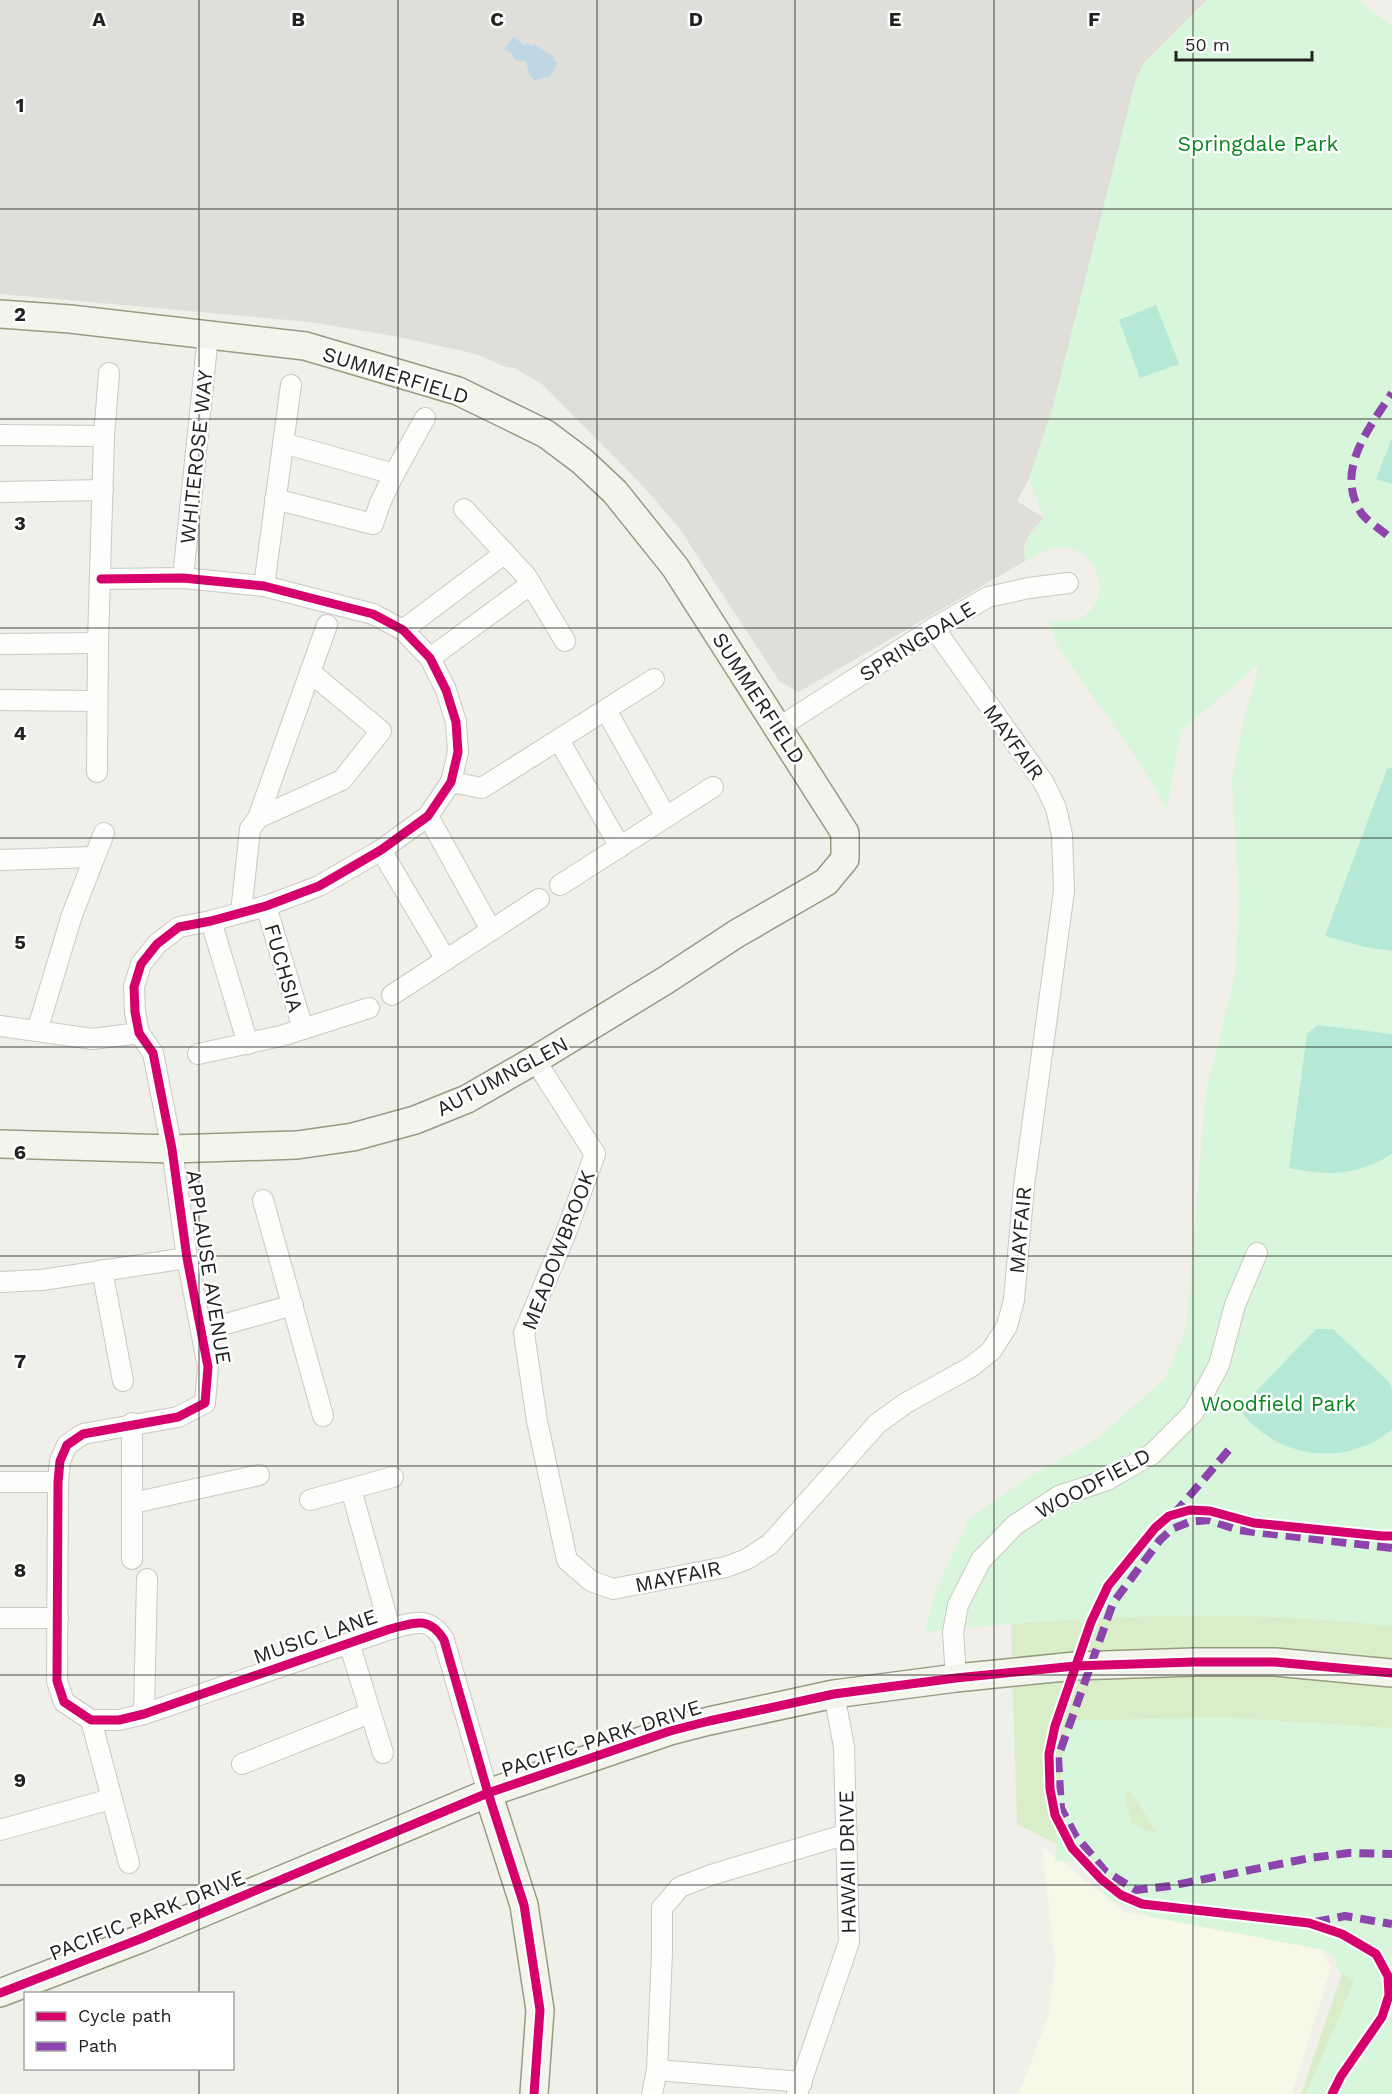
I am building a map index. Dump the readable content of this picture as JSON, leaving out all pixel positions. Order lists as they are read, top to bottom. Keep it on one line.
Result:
{"streets":{"street":["SUMMERFIELD","WHITEROSE WAY","SPRINGDALE","MAYFAIR","FUCHSIA","AUTUMNGLEN","MEADOWBROOK","APPLAUSE AVENUE","WOODFIELD","MUSIC LANE","PACIFIC PARK DRIVE","HAWAII DRIVE"]},"crossings":[["SUMMERFIELD","WHITEROSE WAY"],["SUMMERFIELD","SPRINGDALE"],["SUMMERFIELD","AUTUMNGLEN"],["SPRINGDALE","MAYFAIR"],["MAYFAIR","MEADOWBROOK"],["AUTUMNGLEN","MEADOWBROOK"],["AUTUMNGLEN","APPLAUSE AVENUE"],["APPLAUSE AVENUE","MUSIC LANE"],["WOODFIELD","PACIFIC PARK DRIVE"],["MUSIC LANE","PACIFIC PARK DRIVE"],["PACIFIC PARK DRIVE","HAWAII DRIVE"]],"parks":["Springdale Park","Woodfield Park"],"legend":["Cycle path","Path"],"scale_bar":"50 m","grid":{"columns":["A","B","C","D","E","F"],"rows":["1","2","3","4","5","6","7","8","9"]}}
